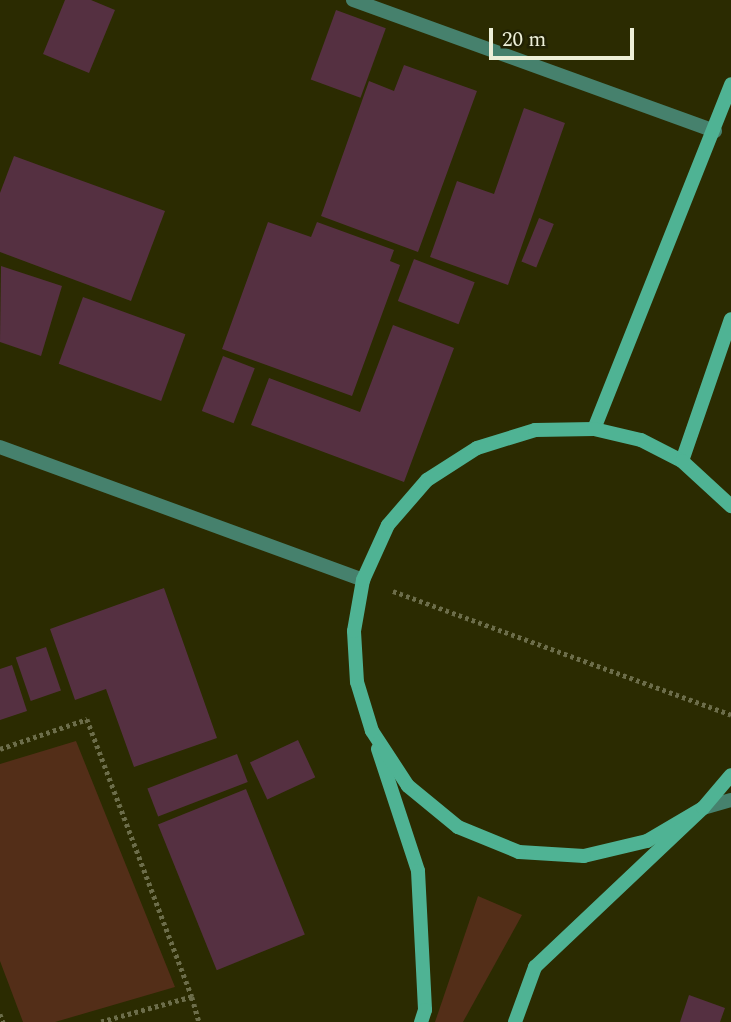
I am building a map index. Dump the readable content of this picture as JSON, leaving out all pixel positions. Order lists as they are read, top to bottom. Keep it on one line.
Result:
{"scale_bar":"20 m"}
